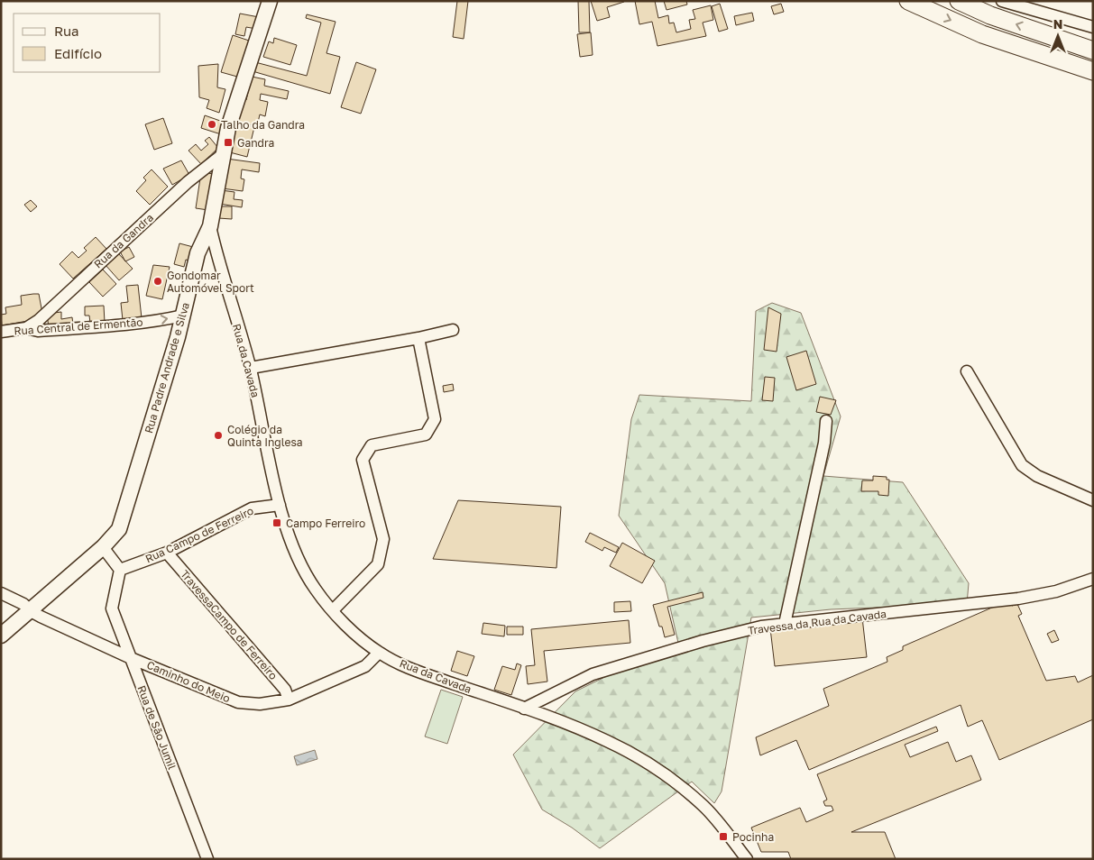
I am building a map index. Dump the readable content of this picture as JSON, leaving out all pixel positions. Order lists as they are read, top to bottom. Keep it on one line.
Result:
{"streets":{"main road":["Rua Padre Andrade e Silva"],"street":["Rua da Gandra","Rua Central de Ermentão","Rua da Cavada","Rua Campo de Ferreiro","Travessa da Rua da Cavada","TravessaCampo de Ferreiro","Caminho do Meio","Rua de São Jumil"]},"crossings":[["Rua da Gandra","Rua Central de Ermentão"],["Rua da Gandra","Rua Padre Andrade e Silva"],["Rua Central de Ermentão","Rua Padre Andrade e Silva"],["Rua da Cavada","Rua Padre Andrade e Silva"],["Rua da Cavada","Rua Campo de Ferreiro"],["Rua da Cavada","Travessa da Rua da Cavada"],["Rua da Cavada","Caminho do Meio"],["Rua Padre Andrade e Silva","Caminho do Meio"],["Rua Campo de Ferreiro","TravessaCampo de Ferreiro"],["Rua Campo de Ferreiro","Rua de São Jumil"],["TravessaCampo de Ferreiro","Caminho do Meio"],["Caminho do Meio","Rua de São Jumil"]],"one_way":["Rua Central de Ermentão"],"places":{"other":["Talho da Gandra","Gondomar Automóvel Sport","Colégio da Quinta Inglesa"],"transit":["Gandra","Campo Ferreiro","Pocinha"]},"legend":["Rua","Edifício"],"north":"top"}
